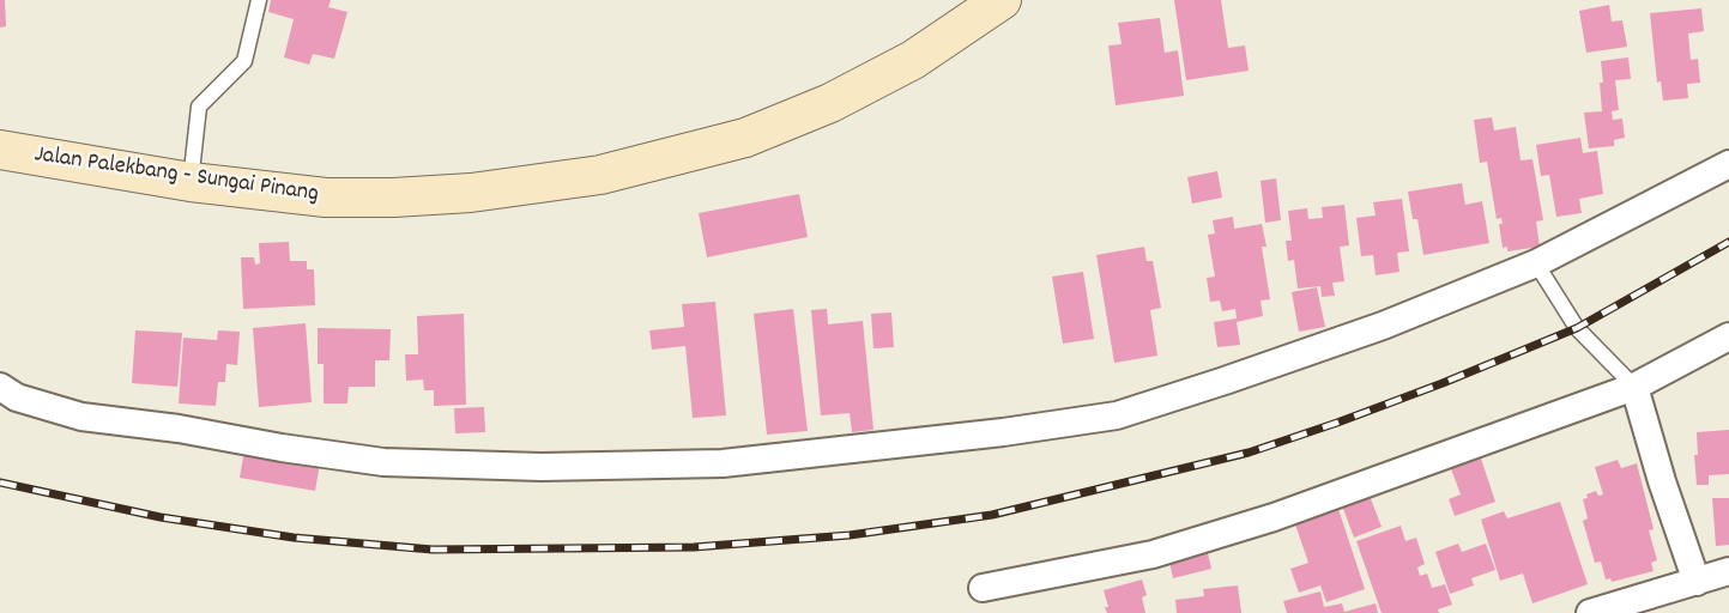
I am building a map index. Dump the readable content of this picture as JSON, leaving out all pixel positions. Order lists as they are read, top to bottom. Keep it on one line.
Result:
{"streets":{"street":["Jalan Palekbang - Sungai Pinang"]}}
